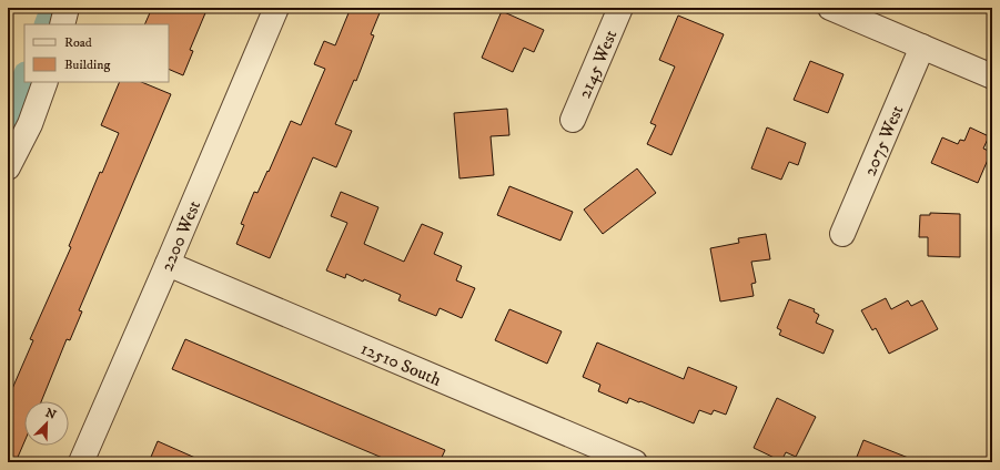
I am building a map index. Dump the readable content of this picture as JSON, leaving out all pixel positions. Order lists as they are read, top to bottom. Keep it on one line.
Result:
{"streets":{"street":["2145 West","2075 West","2200 West","12510 South"]},"crossings":[["2200 West","12510 South"]],"legend":["Road","Building"],"north":"top right"}
